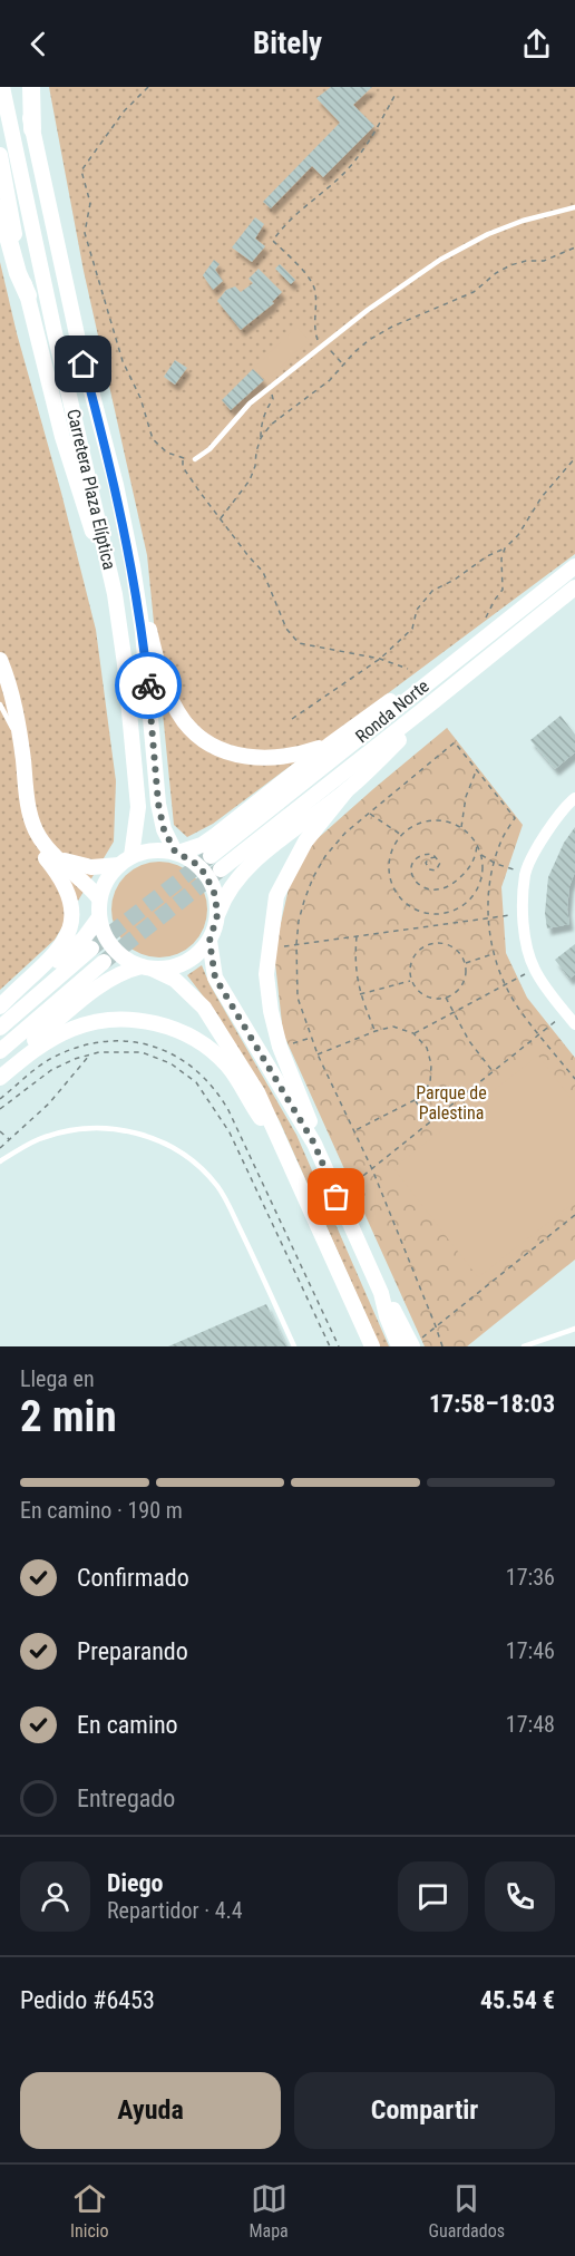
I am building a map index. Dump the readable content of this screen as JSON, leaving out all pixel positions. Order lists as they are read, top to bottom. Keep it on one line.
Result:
{"streets":{"main road":["Carretera Plaza Elíptica","Ronda Norte"]},"parks":["Parque de Palestina"],"page":{"header":"Bitely","heading":["2 min","Llega en","17:58–18:03"],"panel":["Diego","Repartidor · 4.4","Pedido #6453","45.54 €"],"bar":"En camino · 190 m","list":[["Confirmado","17:36"],["Preparando","17:46"],["En camino","17:48"],"Entregado"],"buttons":["Ayuda","Compartir"],"tabs":["Inicio","Mapa","Guardados"]}}
